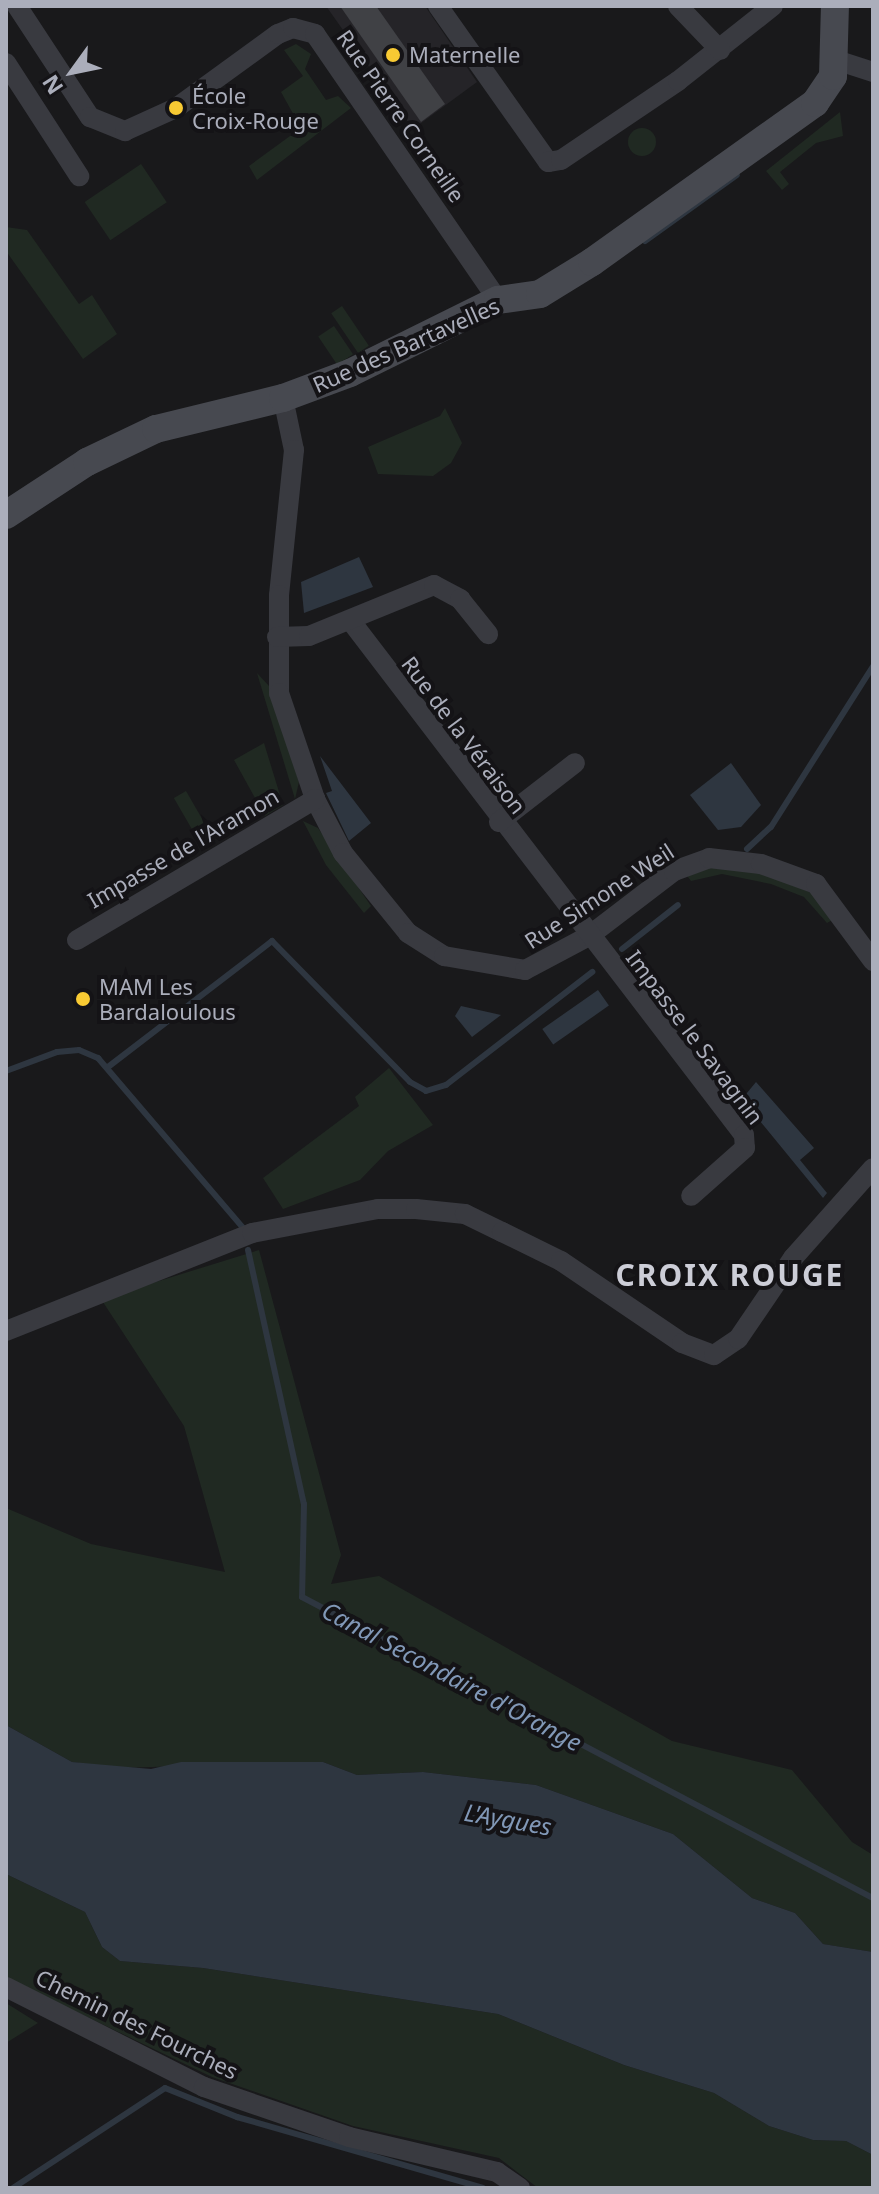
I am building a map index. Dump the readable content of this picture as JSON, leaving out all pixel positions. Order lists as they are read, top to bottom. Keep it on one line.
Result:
{"streets":{"street":["Rue Pierre Corneille","Rue des Bartavelles","Rue de la Véraison","Impasse de l'Aramon","Rue Simone Weil","Impasse le Savagnin","Chemin des Fourches"]},"crossings":[["Rue Pierre Corneille","Rue des Bartavelles"],["Rue des Bartavelles","Rue Simone Weil"],["Rue de la Véraison","Rue Simone Weil"],["Rue de la Véraison","Impasse le Savagnin"],["Impasse de l'Aramon","Rue Simone Weil"],["Rue Simone Weil","Impasse le Savagnin"]],"districts":["CROIX ROUGE"],"water":["Canal Secondaire d'Orange","L'Aygues"],"places":["Maternelle","École Croix-Rouge","MAM Les Bardaloulous"],"north":"bottom left"}
